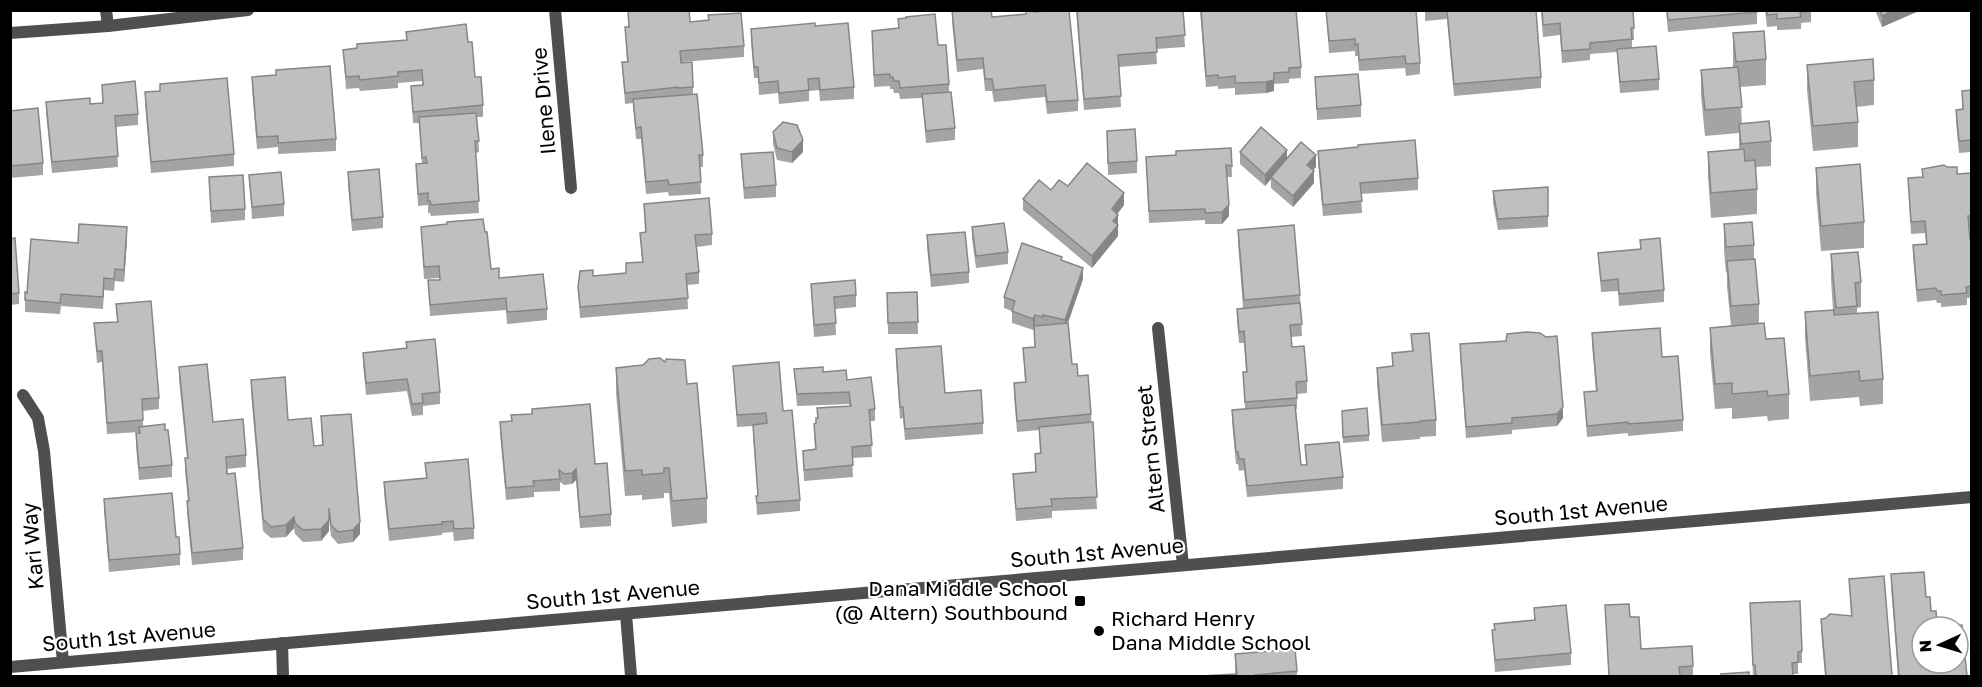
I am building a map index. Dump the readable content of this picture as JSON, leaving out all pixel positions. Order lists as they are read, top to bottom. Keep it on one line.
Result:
{"streets":{"street":["Ilene Drive","Altern Street","South 1st Avenue","Kari Way"]},"crossings":[["Altern Street","South 1st Avenue"],["South 1st Avenue","Kari Way"]],"places":{"transit":["Dana Middle School (@ Altern) Southbound"],"other":["Richard Henry Dana Middle School"]},"north":"left"}
